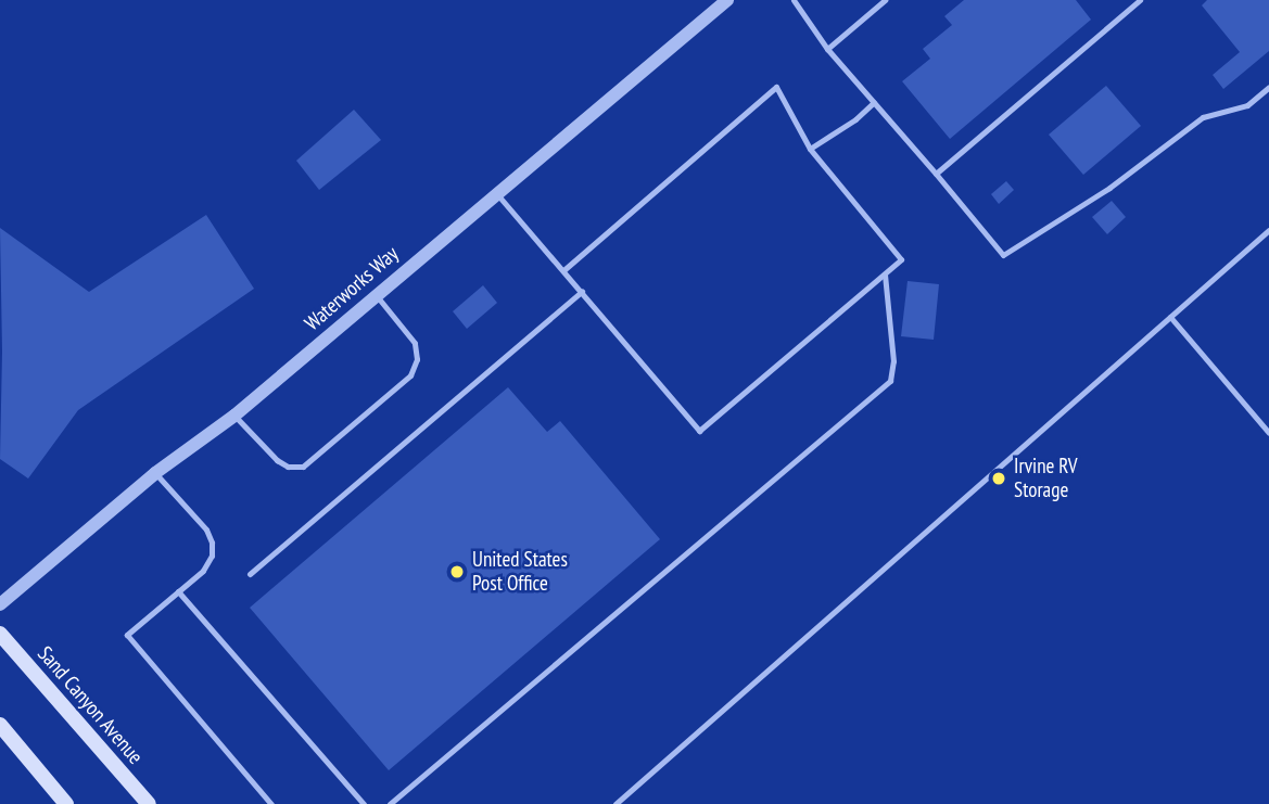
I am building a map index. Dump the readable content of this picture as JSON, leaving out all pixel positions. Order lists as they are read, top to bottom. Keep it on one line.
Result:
{"streets":{"main road":["Sand Canyon Avenue"],"street":["Waterworks Way"]},"places":["Irvine RV Storage","United States Post Office"]}
